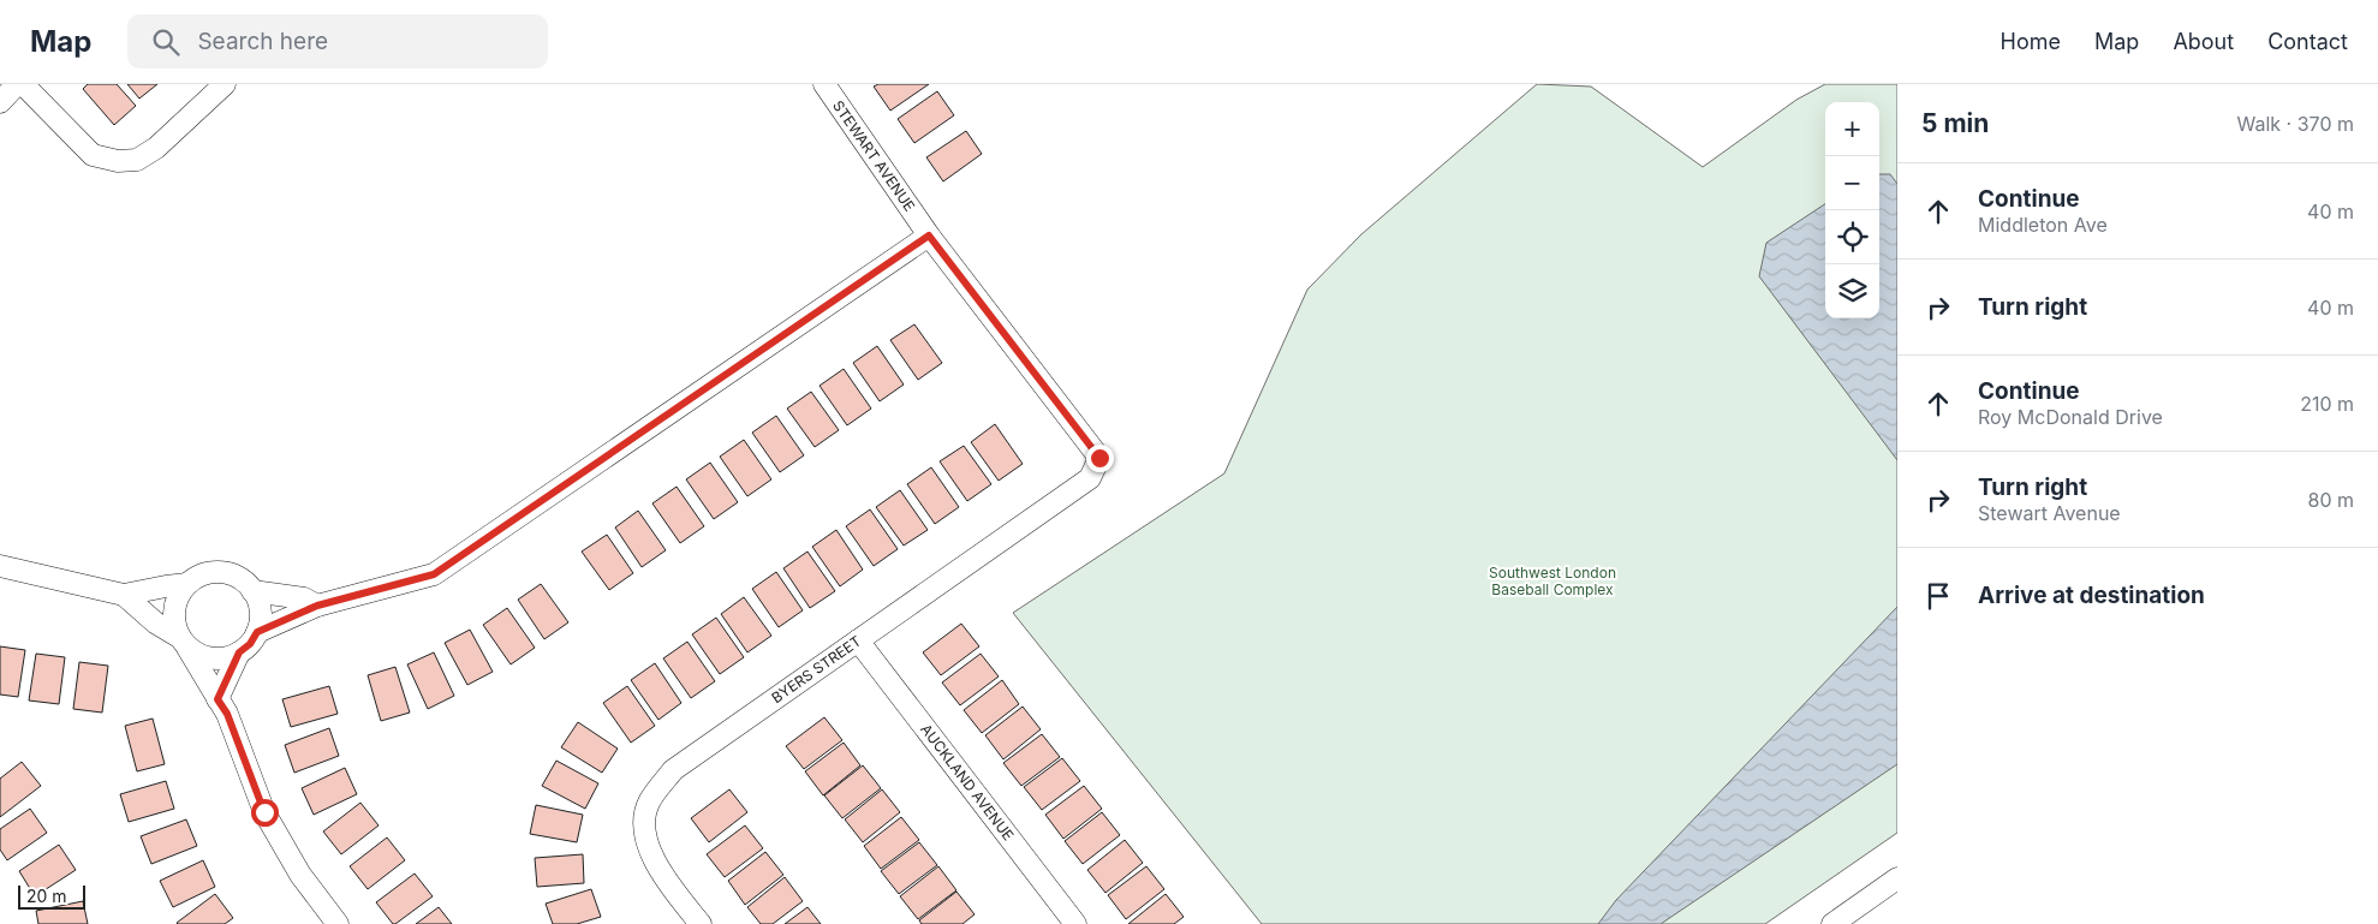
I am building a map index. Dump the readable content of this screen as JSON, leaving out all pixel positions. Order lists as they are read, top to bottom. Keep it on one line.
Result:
{"streets":{"street":["STEWART AVENUE","BYERS STREET","AUCKLAND AVENUE"]},"crossings":[["STEWART AVENUE","BYERS STREET"],["BYERS STREET","AUCKLAND AVENUE"]],"parks":["Southwest London Baseball Complex"],"scale_bar":"20 m","page":{"header":"Map","search":"Search here","nav":["Home","Map","About","Contact"],"heading":["5 min","Walk · 370 m"],"map_buttons":["+","−"],"list":[["Continue","Middleton Ave","40 m"],["Turn right","40 m"],["Continue","Roy McDonald Drive","210 m"],["Turn right","Stewart Avenue","80 m"],"Arrive at destination"],"scale":"20 m"}}
